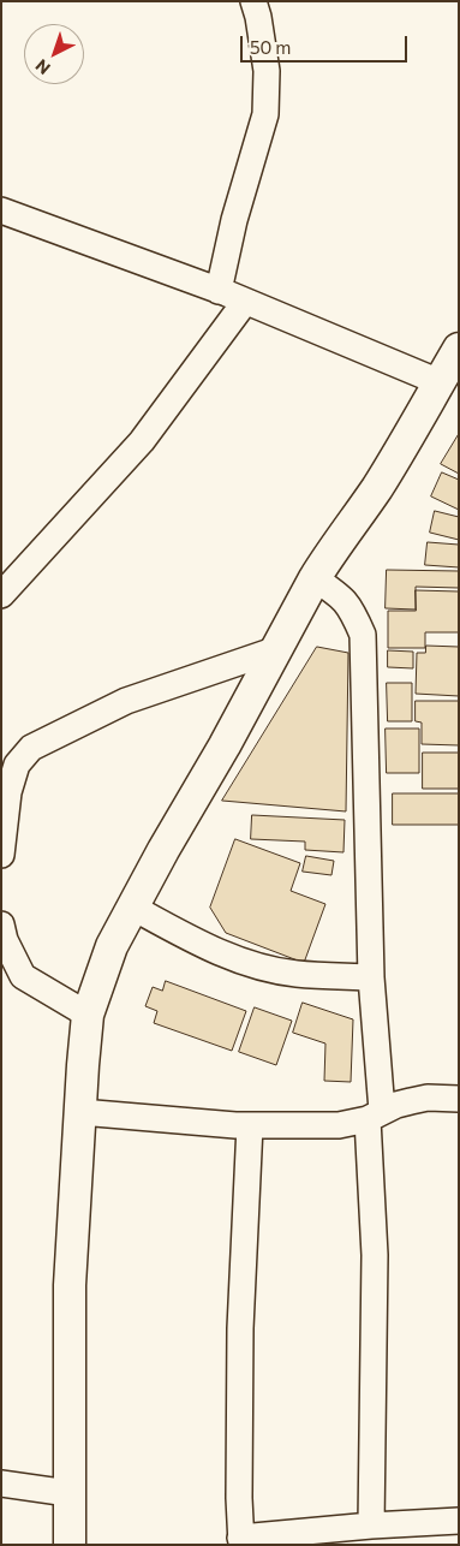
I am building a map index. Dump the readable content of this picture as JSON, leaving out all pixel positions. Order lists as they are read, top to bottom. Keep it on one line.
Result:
{"scale_bar":"50 m","north":"bottom left"}
